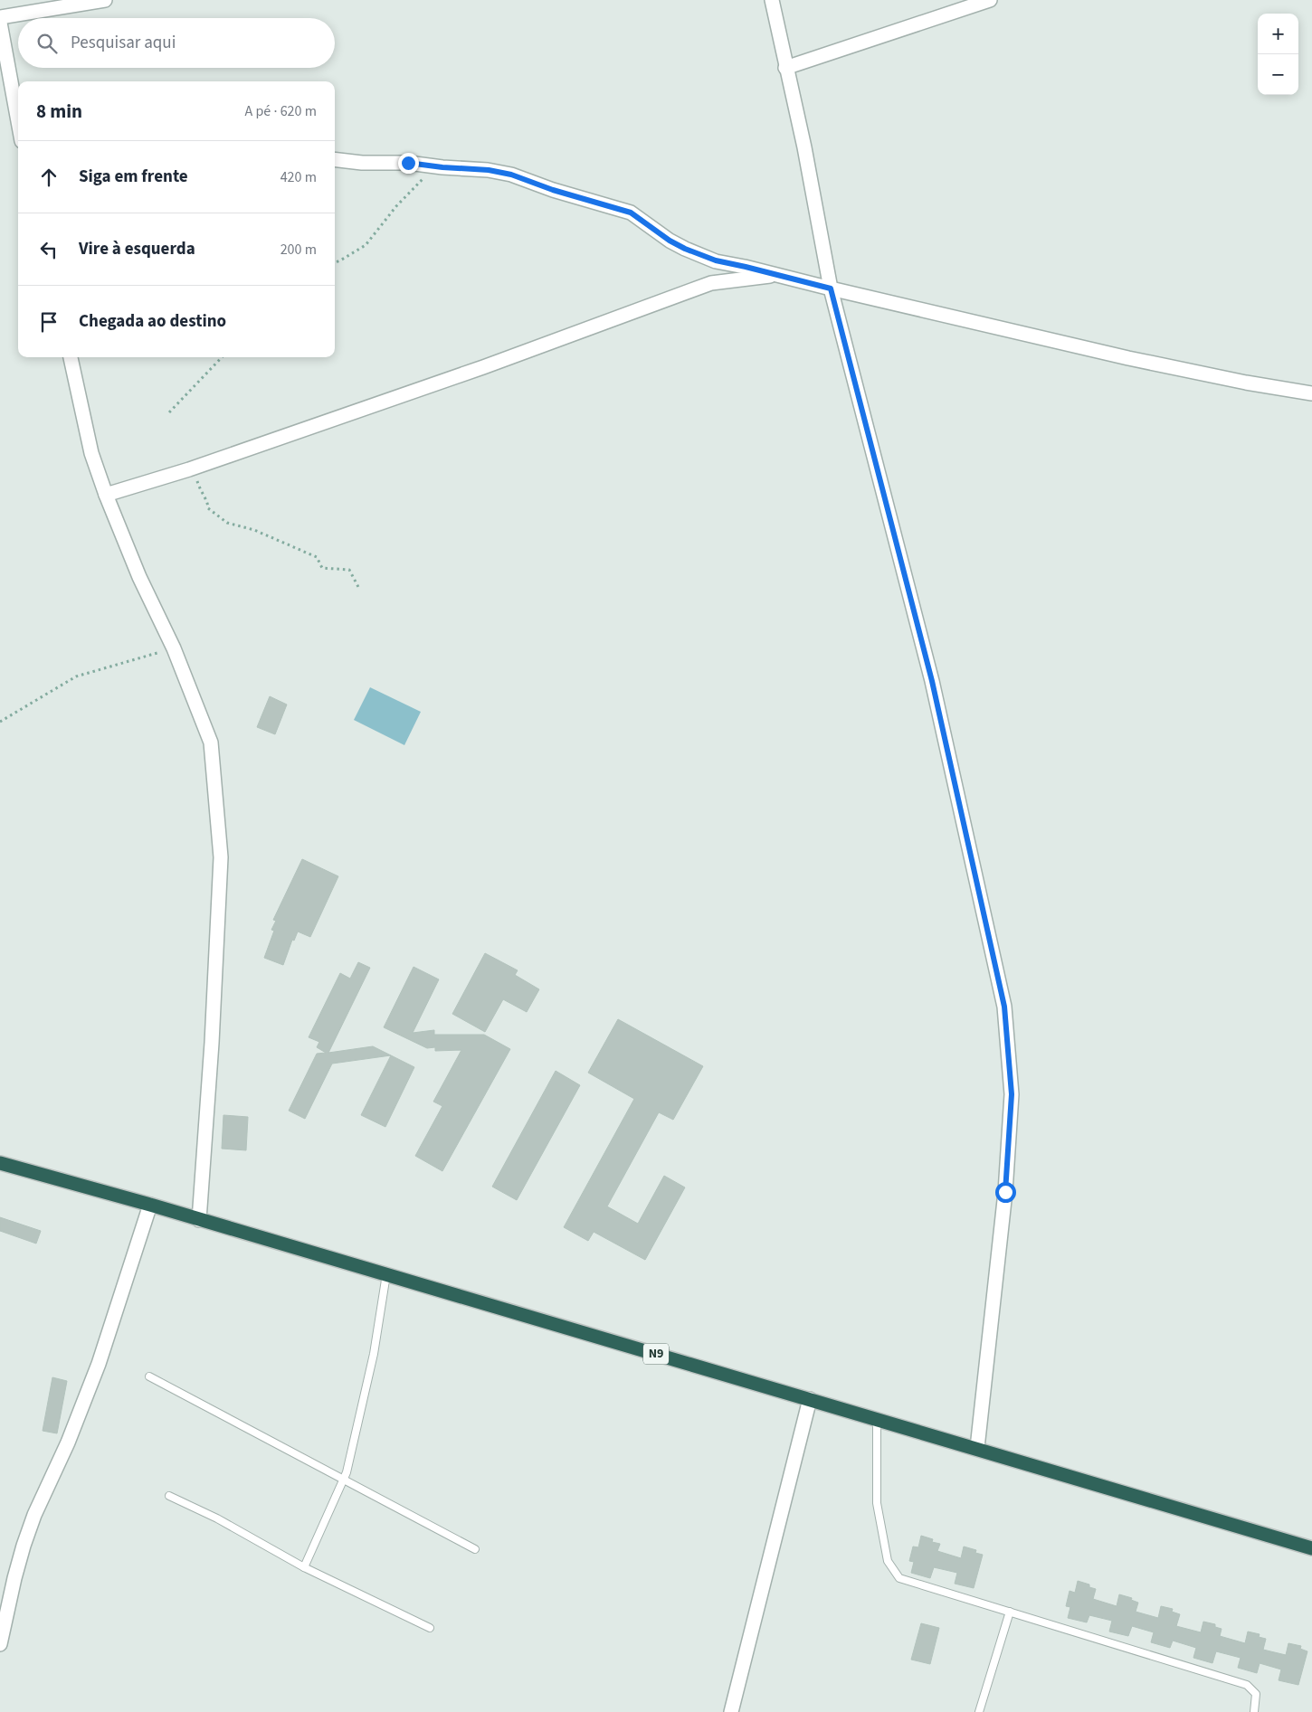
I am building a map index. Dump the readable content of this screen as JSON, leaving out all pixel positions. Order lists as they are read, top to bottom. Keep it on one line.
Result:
{"streets":{"highway":["N9"]},"page":{"map_buttons":["+","−"],"search":"Pesquisar aqui","heading":["8 min","A pé · 620 m"],"list":[["Siga em frente","420 m"],["Vire à esquerda","200 m"],"Chegada ao destino"]}}
